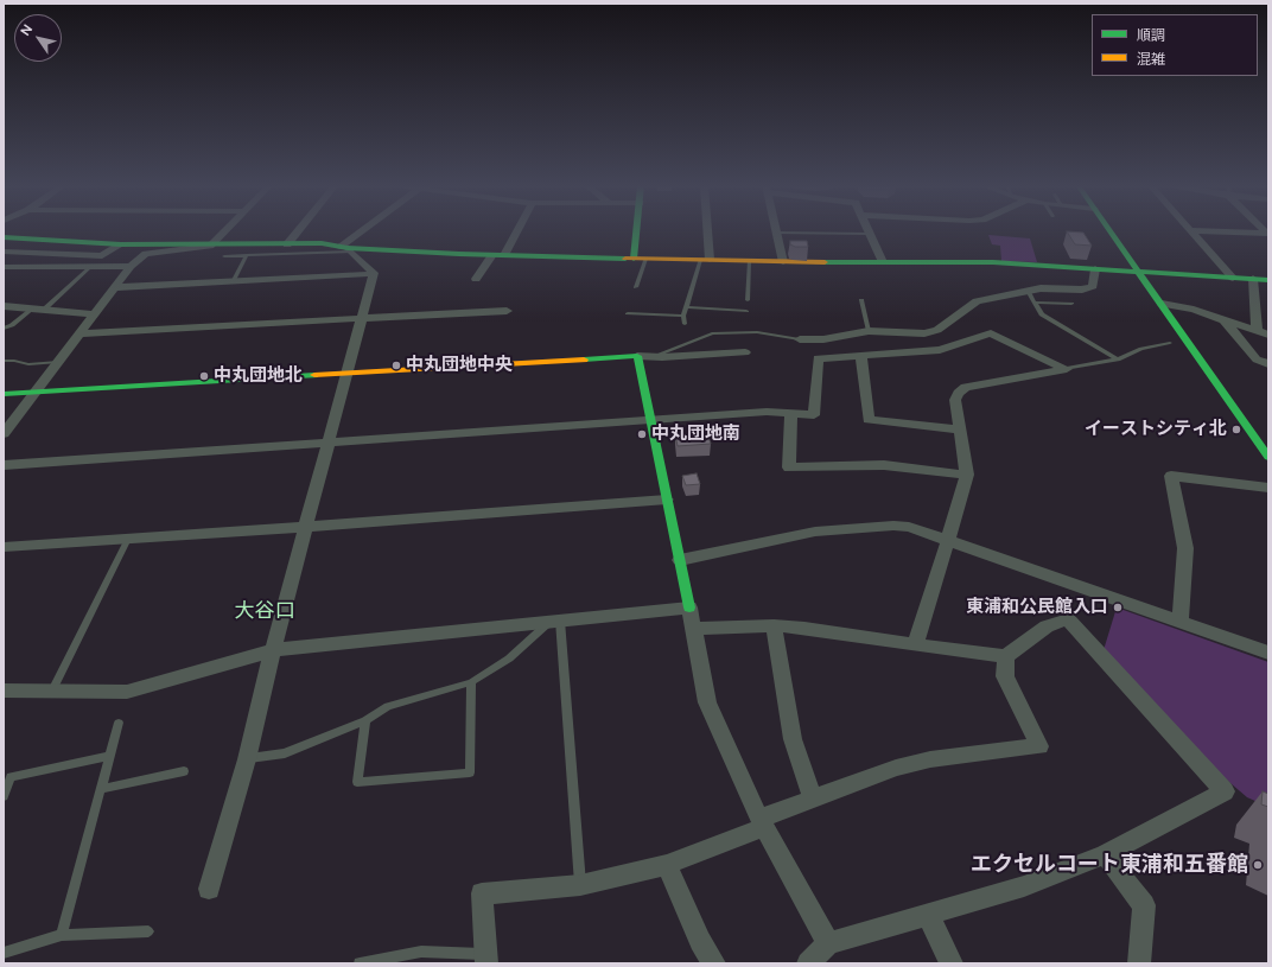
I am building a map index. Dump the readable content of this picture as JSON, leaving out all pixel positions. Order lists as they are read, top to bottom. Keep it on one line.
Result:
{"districts":["大谷口"],"places":["中丸団地中央","中丸団地北","イーストシティ北","中丸団地南","東浦和公民館入口","エクセルコート東浦和五番館"],"legend":["順調","混雑"],"north":"top left"}
